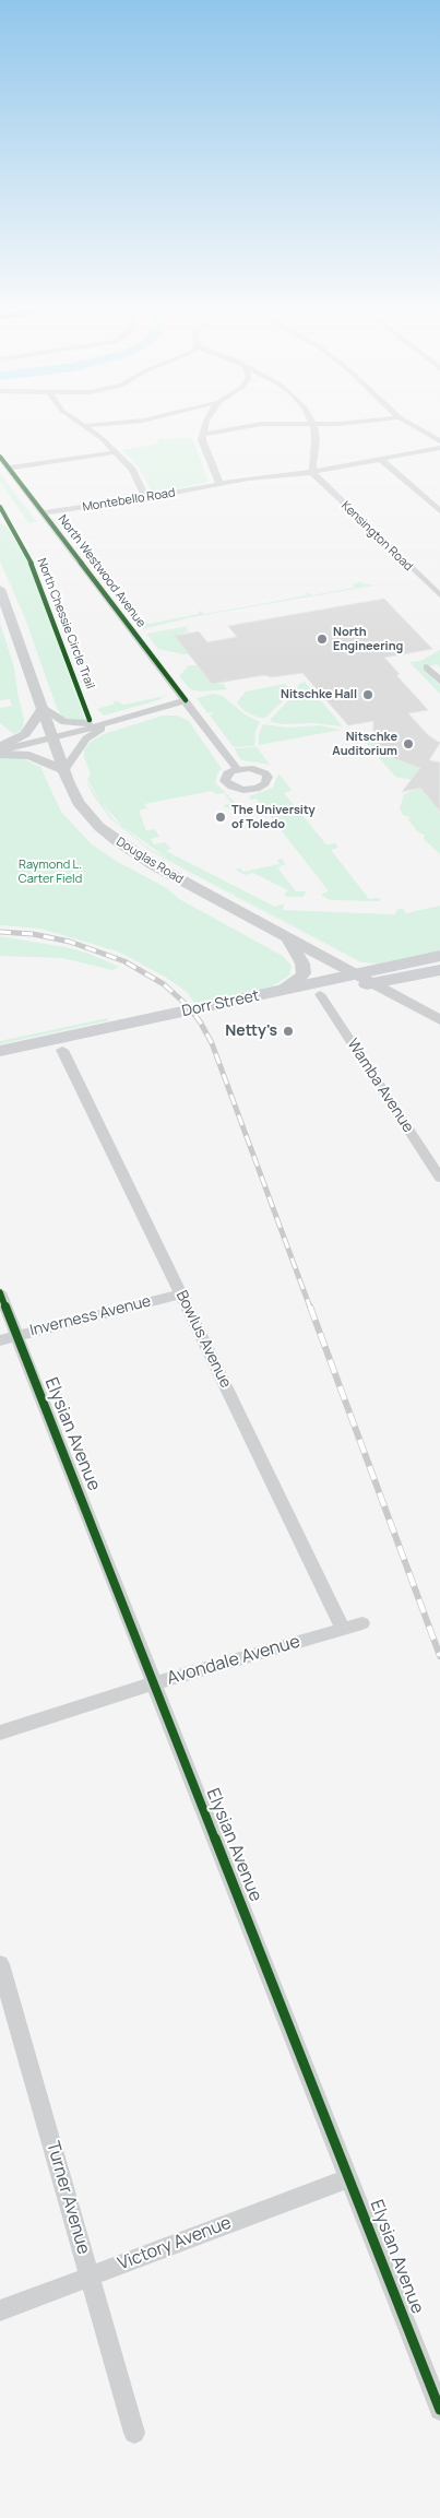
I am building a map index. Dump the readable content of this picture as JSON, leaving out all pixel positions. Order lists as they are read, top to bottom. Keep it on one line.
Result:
{"streets":{"main road":["Dorr Street"],"street":["Montebello Road","Kensington Road","North Westwood Avenue","Douglas Road","Wamba Avenue","Inverness Avenue","Bowlus Avenue","Elysian Avenue","Avondale Avenue","Turner Avenue","Victory Avenue"],"cycle path":["North Chessie Circle Trail"]},"crossings":[["Montebello Road","Kensington Road"],["Montebello Road","North Westwood Avenue"],["Douglas Road","Dorr Street"],["Dorr Street","Wamba Avenue"],["Dorr Street","Bowlus Avenue"],["Inverness Avenue","Bowlus Avenue"],["Inverness Avenue","Elysian Avenue"],["Bowlus Avenue","Avondale Avenue"],["Elysian Avenue","Avondale Avenue"],["Elysian Avenue","Victory Avenue"],["Turner Avenue","Victory Avenue"]],"parks":["Raymond L. Carter Field"],"places":["North Engineering","Nitschke Hall","Nitschke Auditorium","The University of Toledo","Netty's"]}
